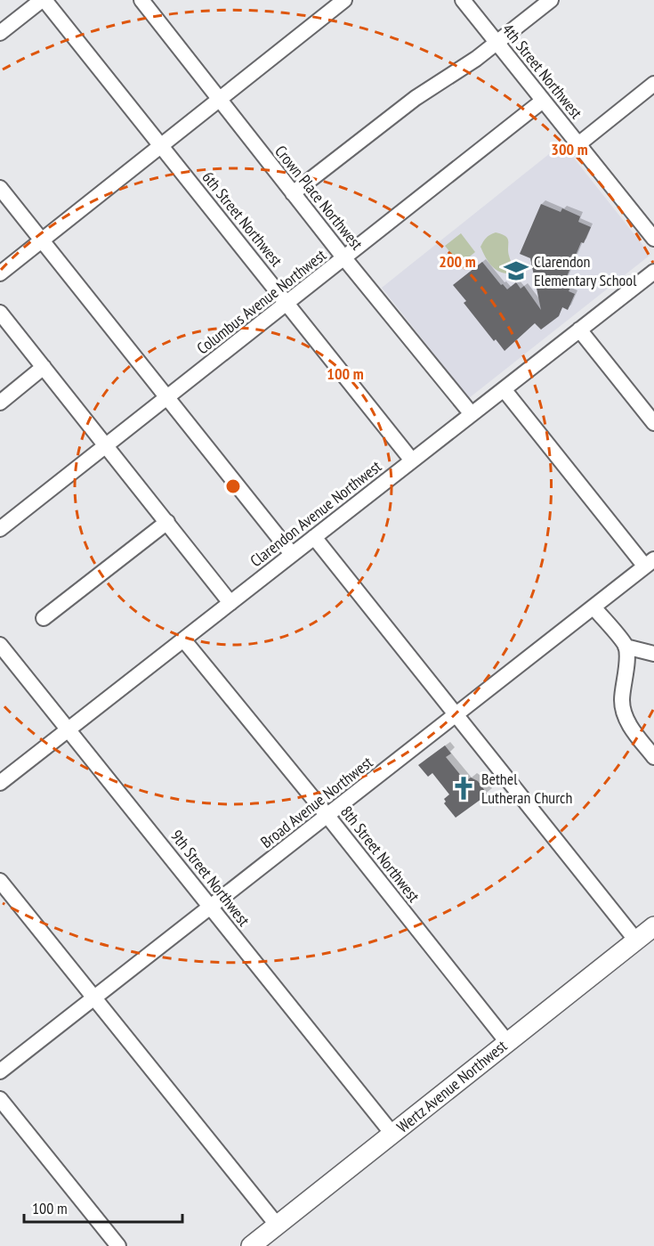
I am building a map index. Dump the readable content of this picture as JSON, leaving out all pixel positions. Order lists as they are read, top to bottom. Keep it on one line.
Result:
{"streets":{"main road":["Wertz Avenue Northwest"],"street":["4th Street Northwest","Crown Place Northwest","6th Street Northwest","Columbus Avenue Northwest","Clarendon Avenue Northwest","Broad Avenue Northwest","8th Street Northwest","9th Street Northwest"]},"crossings":[["4th Street Northwest","Columbus Avenue Northwest"],["Crown Place Northwest","Columbus Avenue Northwest"],["Crown Place Northwest","Clarendon Avenue Northwest"],["6th Street Northwest","Columbus Avenue Northwest"],["6th Street Northwest","Clarendon Avenue Northwest"],["Clarendon Avenue Northwest","8th Street Northwest"],["Clarendon Avenue Northwest","9th Street Northwest"],["Broad Avenue Northwest","8th Street Northwest"],["Broad Avenue Northwest","9th Street Northwest"],["8th Street Northwest","Wertz Avenue Northwest"],["9th Street Northwest","Wertz Avenue Northwest"]],"places":{"school or university":["Clarendon Elementary School"],"church":["Bethel Lutheran Church"]},"scale_bar":"100 m","rings":["300 m","200 m","100 m"]}
